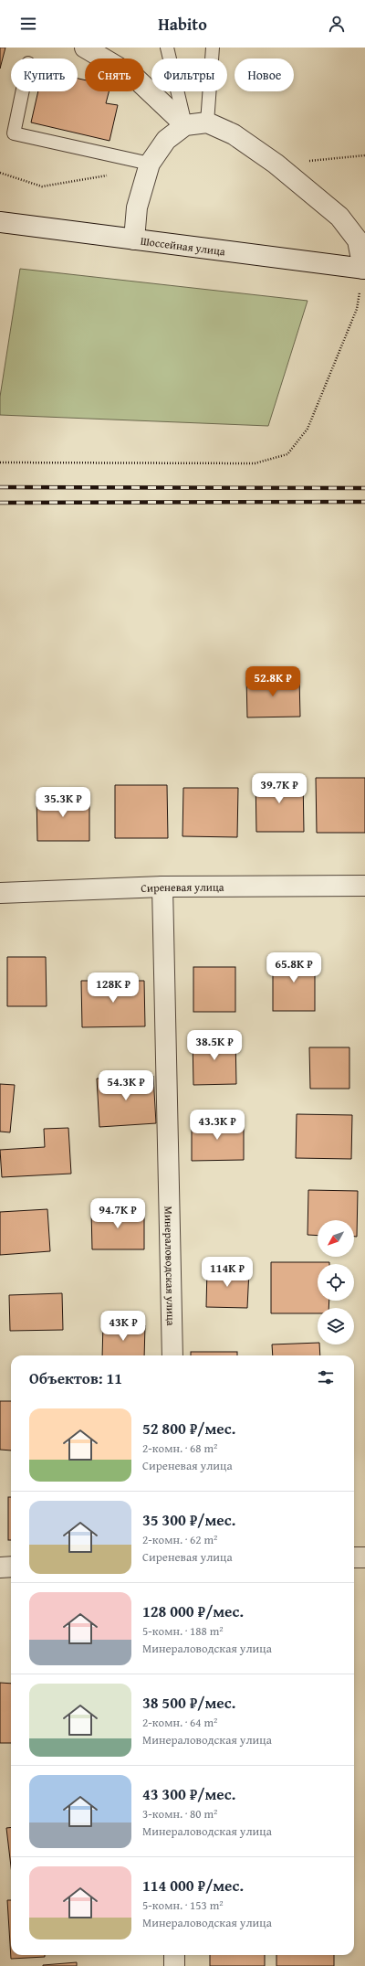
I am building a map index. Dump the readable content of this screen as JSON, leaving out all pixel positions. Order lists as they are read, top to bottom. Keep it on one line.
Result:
{"streets":{"street":["Шоссейная улица","Сиреневая улица","Минераловодская улица"]},"crossings":[["Сиреневая улица","Минераловодская улица"]],"north":"bottom left","page":{"header":"Habito","chip":["Купить","Снять","Фильтры","Новое"],"price":["52.8K ₽","39.7K ₽","35.3K ₽","65.8K ₽","128K ₽","38.5K ₽","54.3K ₽","43.3K ₽","94.7K ₽","114K ₽","43K ₽"],"heading":"Объектов: 11","list":[{"name":"52 800 ₽/мес.","note":"2-комн. · 68 m² · Сиреневая улица"},{"name":"35 300 ₽/мес.","note":"2-комн. · 62 m² · Сиреневая улица"},{"name":"128 000 ₽/мес.","note":"5-комн. · 188 m² · Минераловодская улица"},{"name":"38 500 ₽/мес.","note":"2-комн. · 64 m² · Минераловодская улица"},{"name":"43 300 ₽/мес.","note":"3-комн. · 80 m² · Минераловодская улица"},{"name":"114 000 ₽/мес.","note":"5-комн. · 153 m² · Минераловодская улица"}]}}
